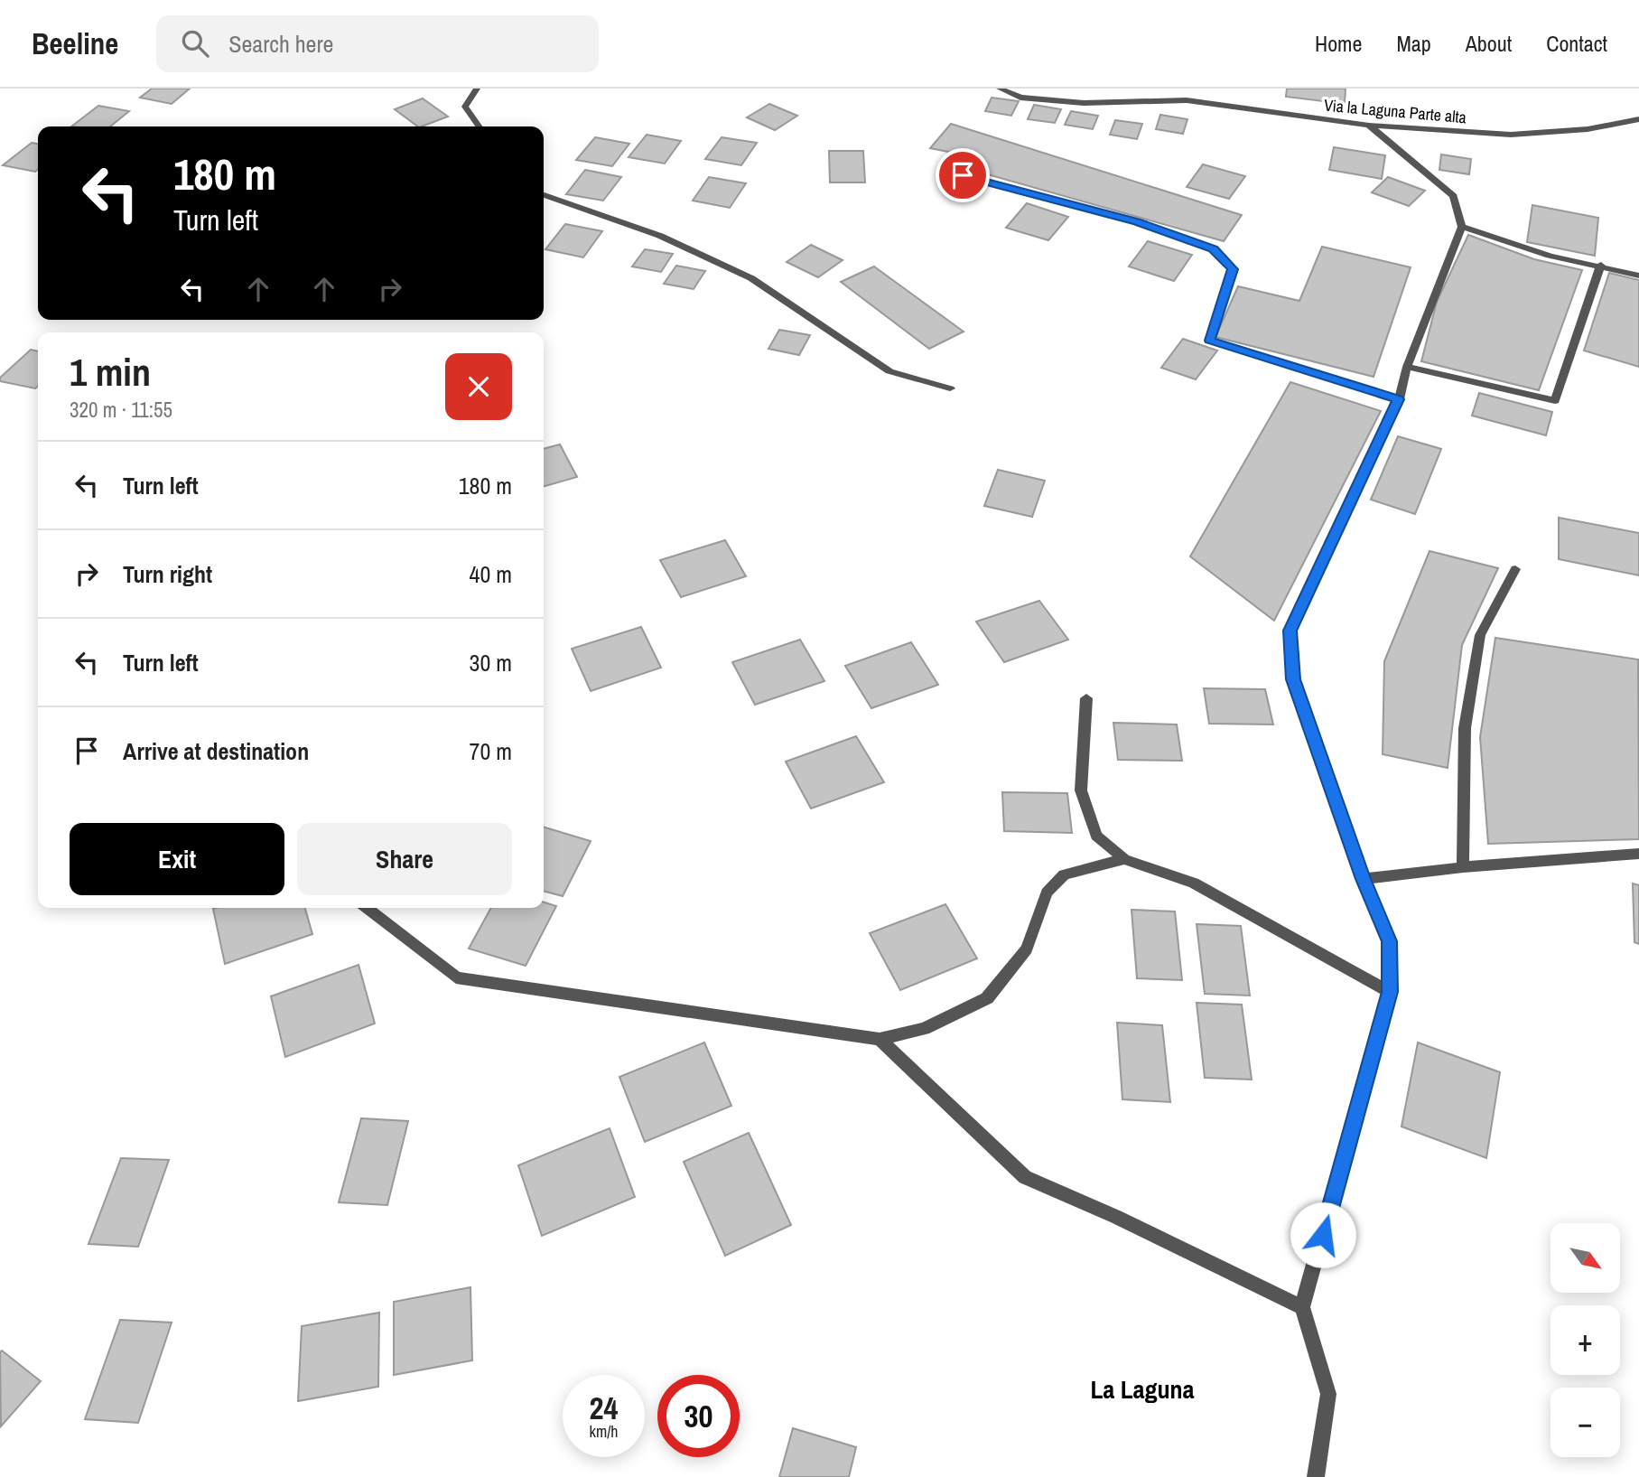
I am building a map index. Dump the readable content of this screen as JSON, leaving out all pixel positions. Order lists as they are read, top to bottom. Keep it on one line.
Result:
{"streets":{"street":["Via la Laguna Parte alta"]},"districts":["La Laguna"],"north":"bottom right","page":{"header":"Beeline","search":"Search here","nav":["Home","Map","About","Contact"],"turn":["180 m","Turn left"],"heading":["1 min","320 m · 11:55"],"list":[{"name":"Turn left","value":"180 m"},{"name":"Turn right","value":"40 m"},{"name":"Turn left","value":"30 m"},{"name":"Arrive at destination","value":"70 m"}],"buttons":["Exit","Share"],"map_buttons":["+","−"],"speed":"24 km/h","limit":"30"}}
